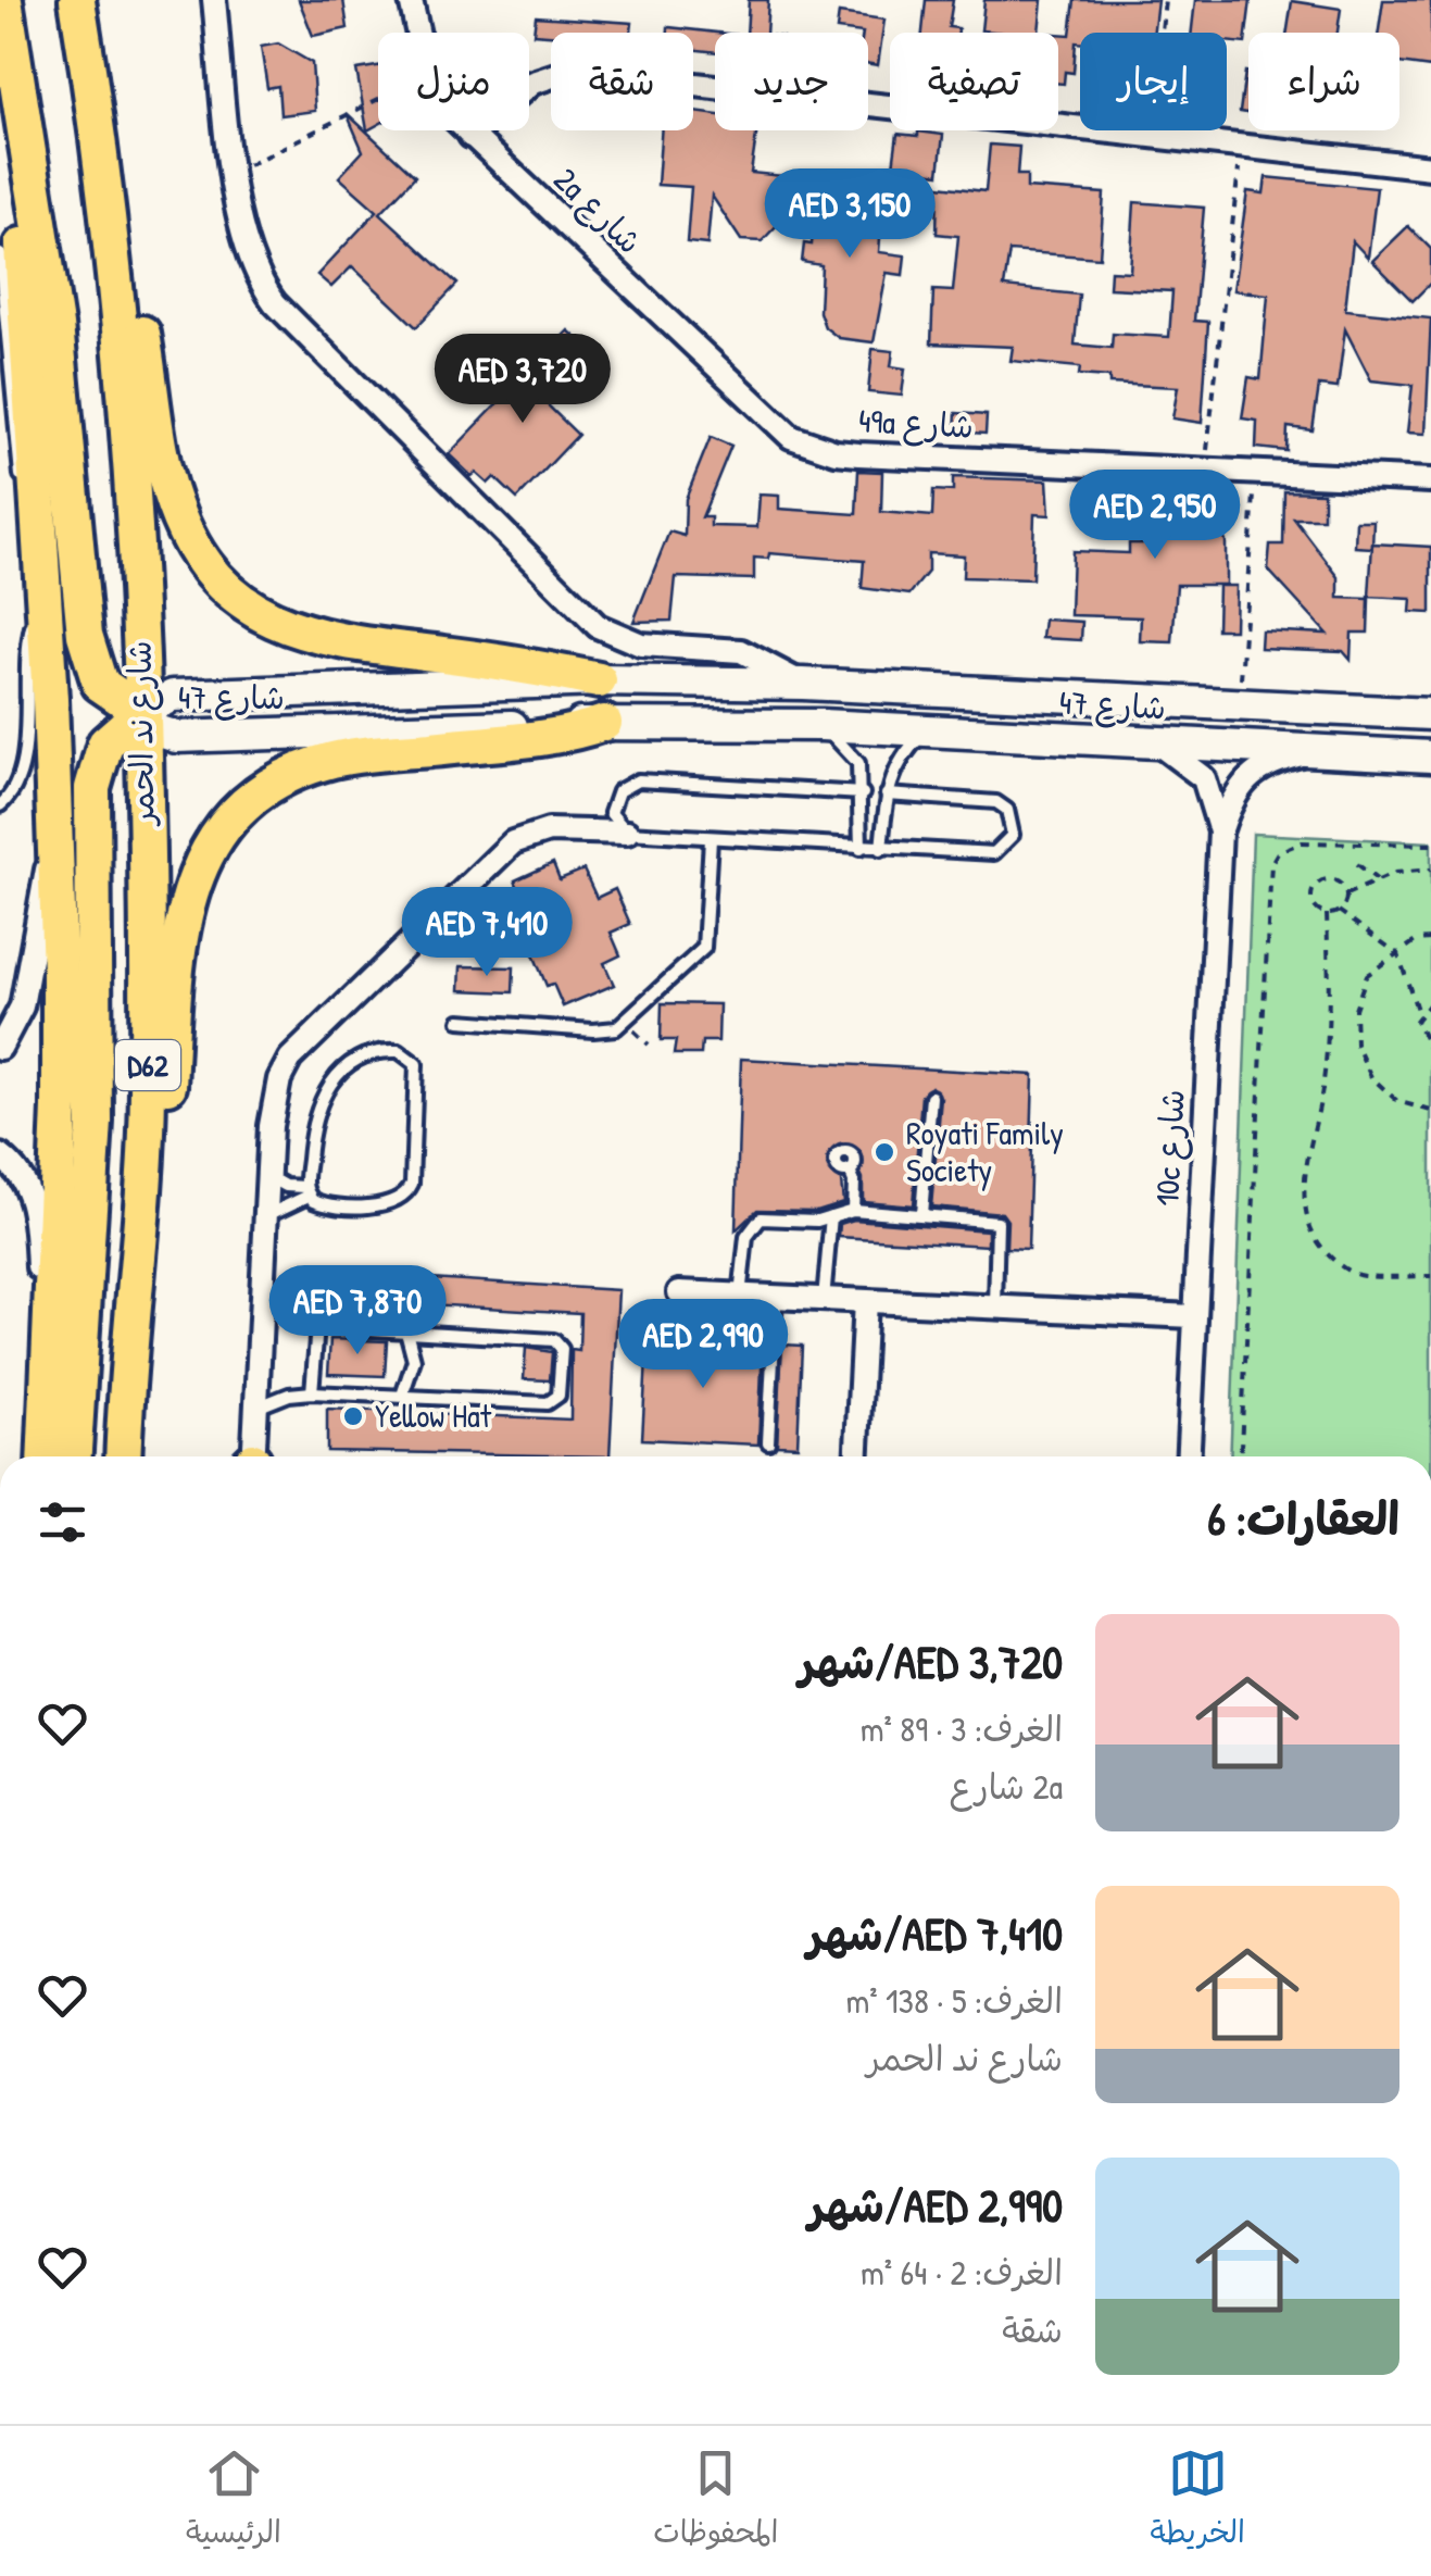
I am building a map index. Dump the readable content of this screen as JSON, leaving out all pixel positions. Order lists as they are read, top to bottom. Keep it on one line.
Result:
{"streets":{"main road":["شارع ند الحمر","D62"],"street":["2a شارع","49a شارع","شارع 47","10c شارع"]},"crossings":[["2a شارع","49a شارع"],["شارع 47","شارع ند الحمر"],["شارع 47","10c شارع"]],"places":["Royati Family Society","Yellow Hat"],"page":{"chip":["شراء","إيجار","تصفية","جديد","شقة","منزل"],"price":["AED 3,150","AED 3,720","AED 2,950","AED 7,410","AED 7,870","AED 2,990"],"heading":"العقارات: 6","list":[{"name":"AED 3,720/شهر","note":"الغرف: 3 · 89 m² · 2a شارع"},{"name":"AED 7,410/شهر","note":"الغرف: 5 · 138 m² · شارع ند الحمر"},{"name":"AED 2,990/شهر","note":"الغرف: 2 · 64 m² · شقة"}],"tabs":["الخريطة","المحفوظات","الرئيسية"]}}
